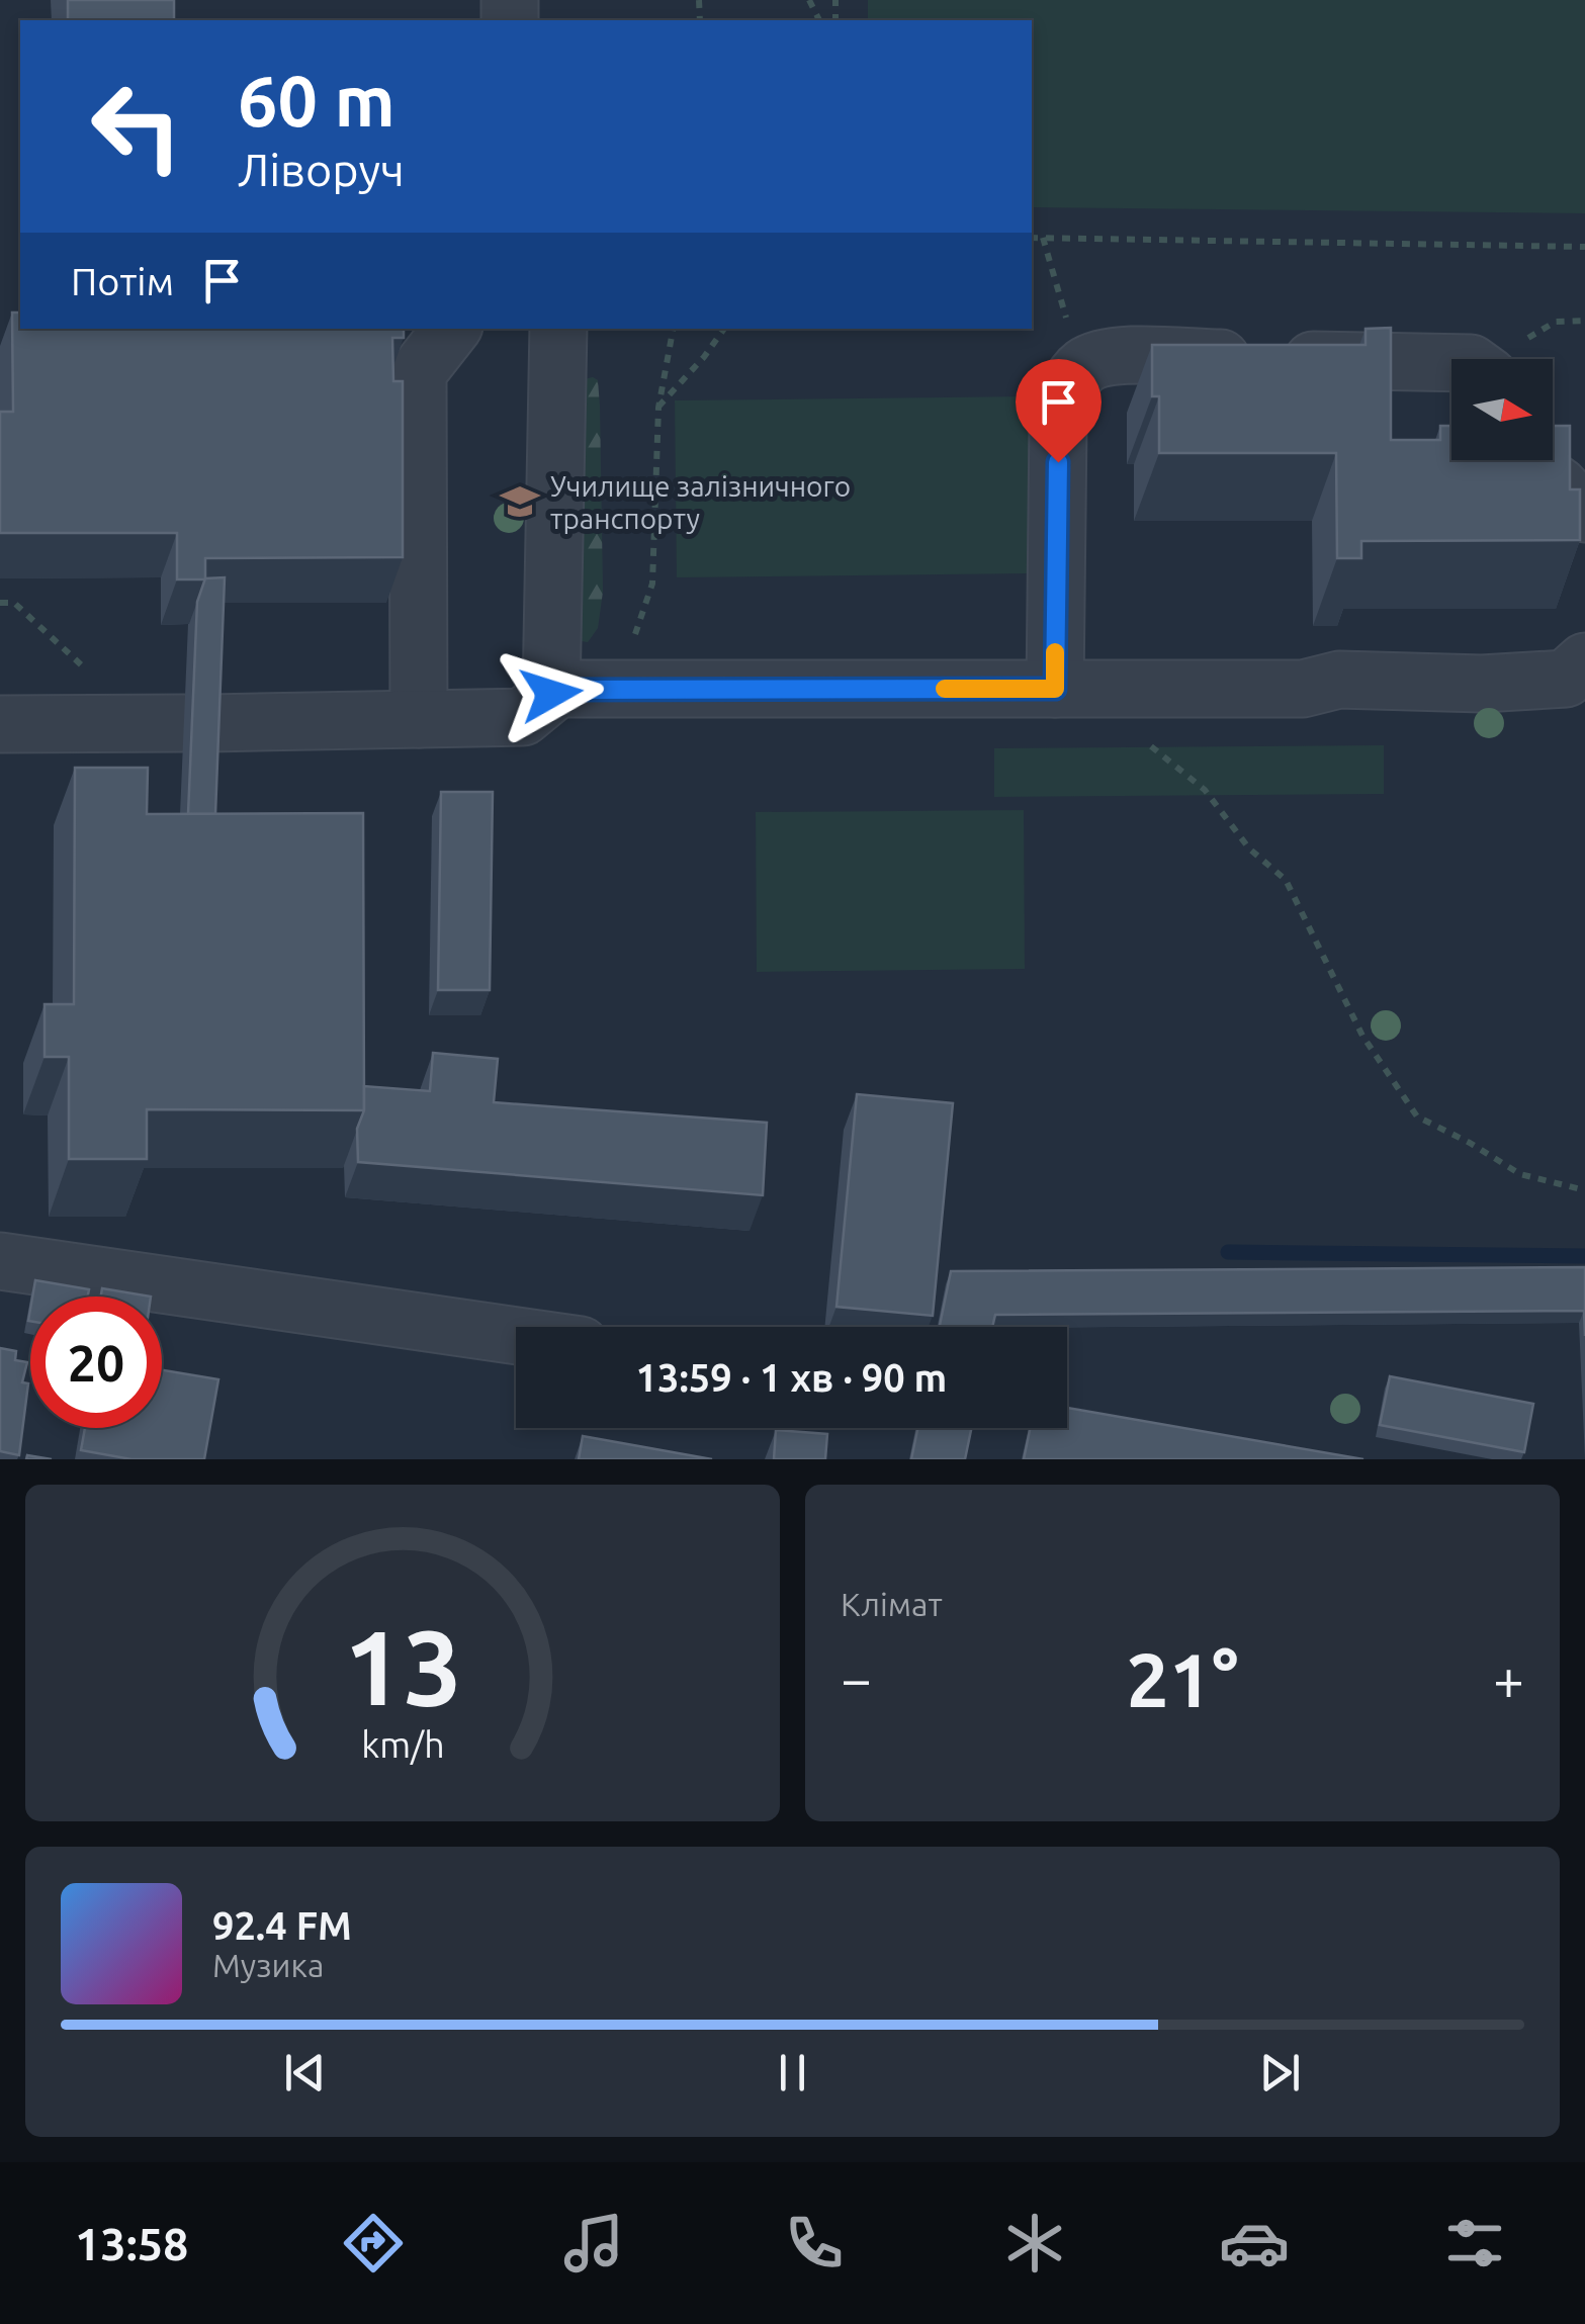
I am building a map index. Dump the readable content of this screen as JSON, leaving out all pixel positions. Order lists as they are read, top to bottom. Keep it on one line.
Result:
{"places":{"school or university":["Училище залізничного транспорту"]},"north":"right","page":{"turn":["60 m","Ліворуч"],"then":"Потім","limit":"20","trip":"13:59 · 1 хв · 90 m","tile":"Клімат","heat":["−","21°","+"],"song":["92.4 FM","Музика"],"tabs":"13:58","gauge":["13","km/h"]}}
